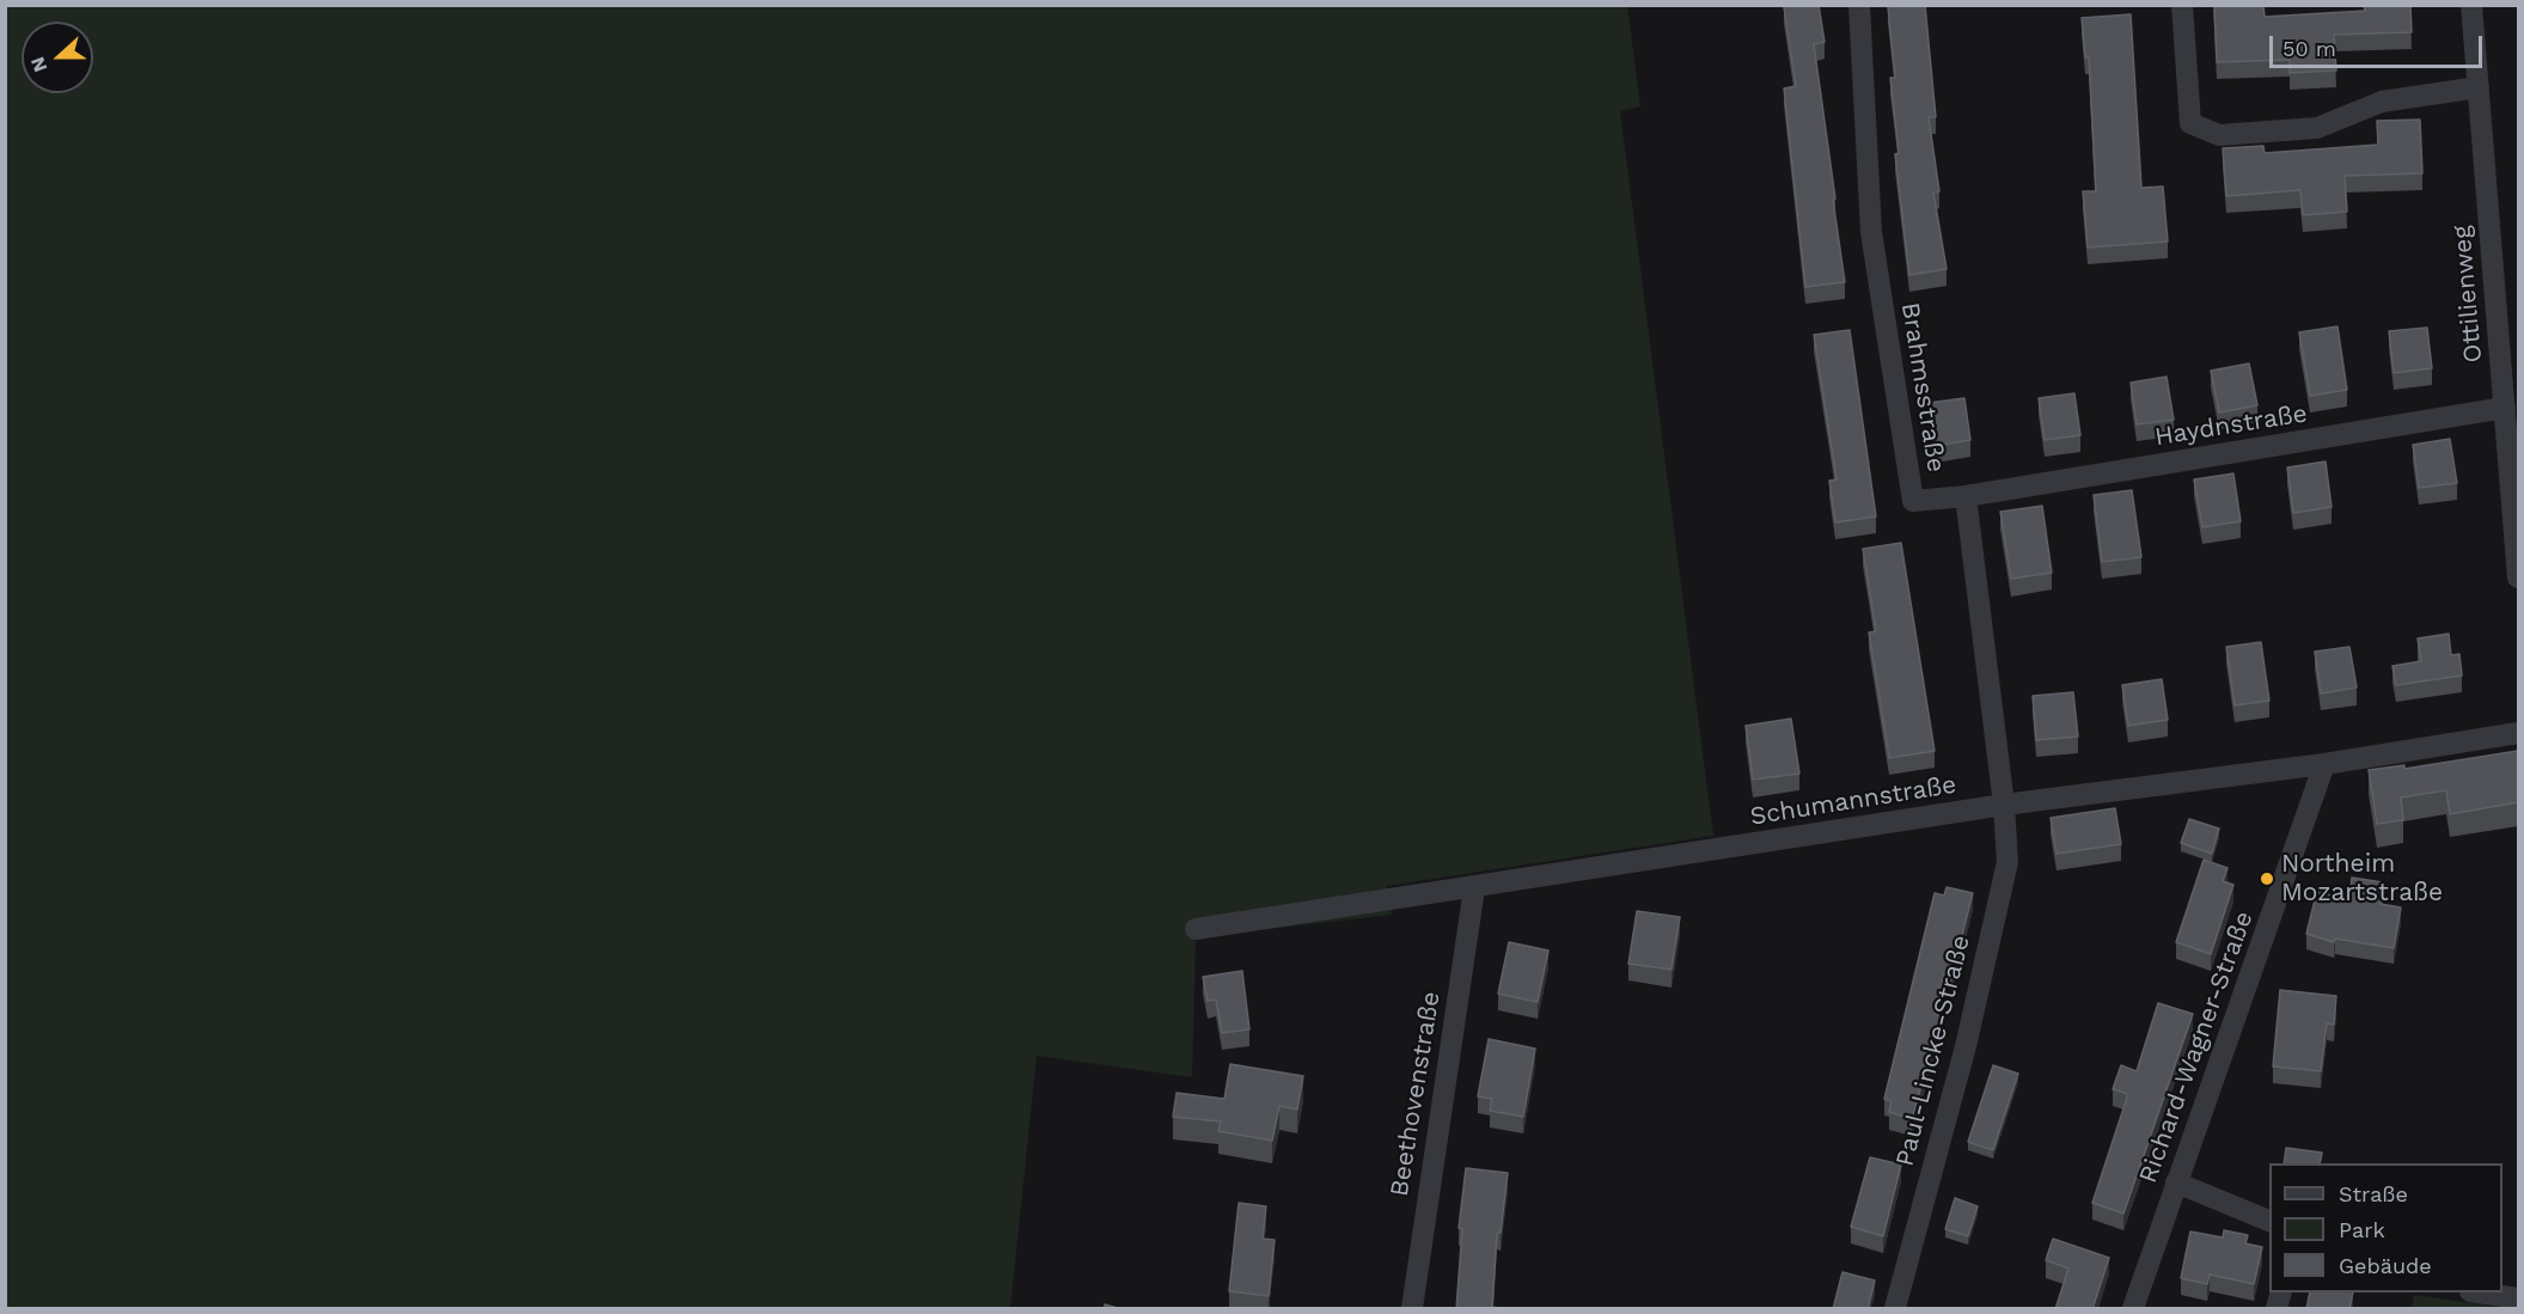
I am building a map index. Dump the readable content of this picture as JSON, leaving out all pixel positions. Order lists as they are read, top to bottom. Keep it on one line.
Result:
{"streets":{"street":["Ottilienweg","Brahmsstraße","Haydnstraße","Schumannstraße","Richard-Wagner-Straße","Paul-Lincke-Straße","Beethovenstraße"]},"crossings":[["Ottilienweg","Haydnstraße"],["Brahmsstraße","Haydnstraße"],["Brahmsstraße","Schumannstraße"],["Brahmsstraße","Paul-Lincke-Straße"],["Schumannstraße","Richard-Wagner-Straße"],["Schumannstraße","Paul-Lincke-Straße"],["Schumannstraße","Beethovenstraße"]],"places":["Northeim Mozartstraße"],"legend":["Straße","Park","Gebäude"],"scale_bar":"50 m","north":"left"}
